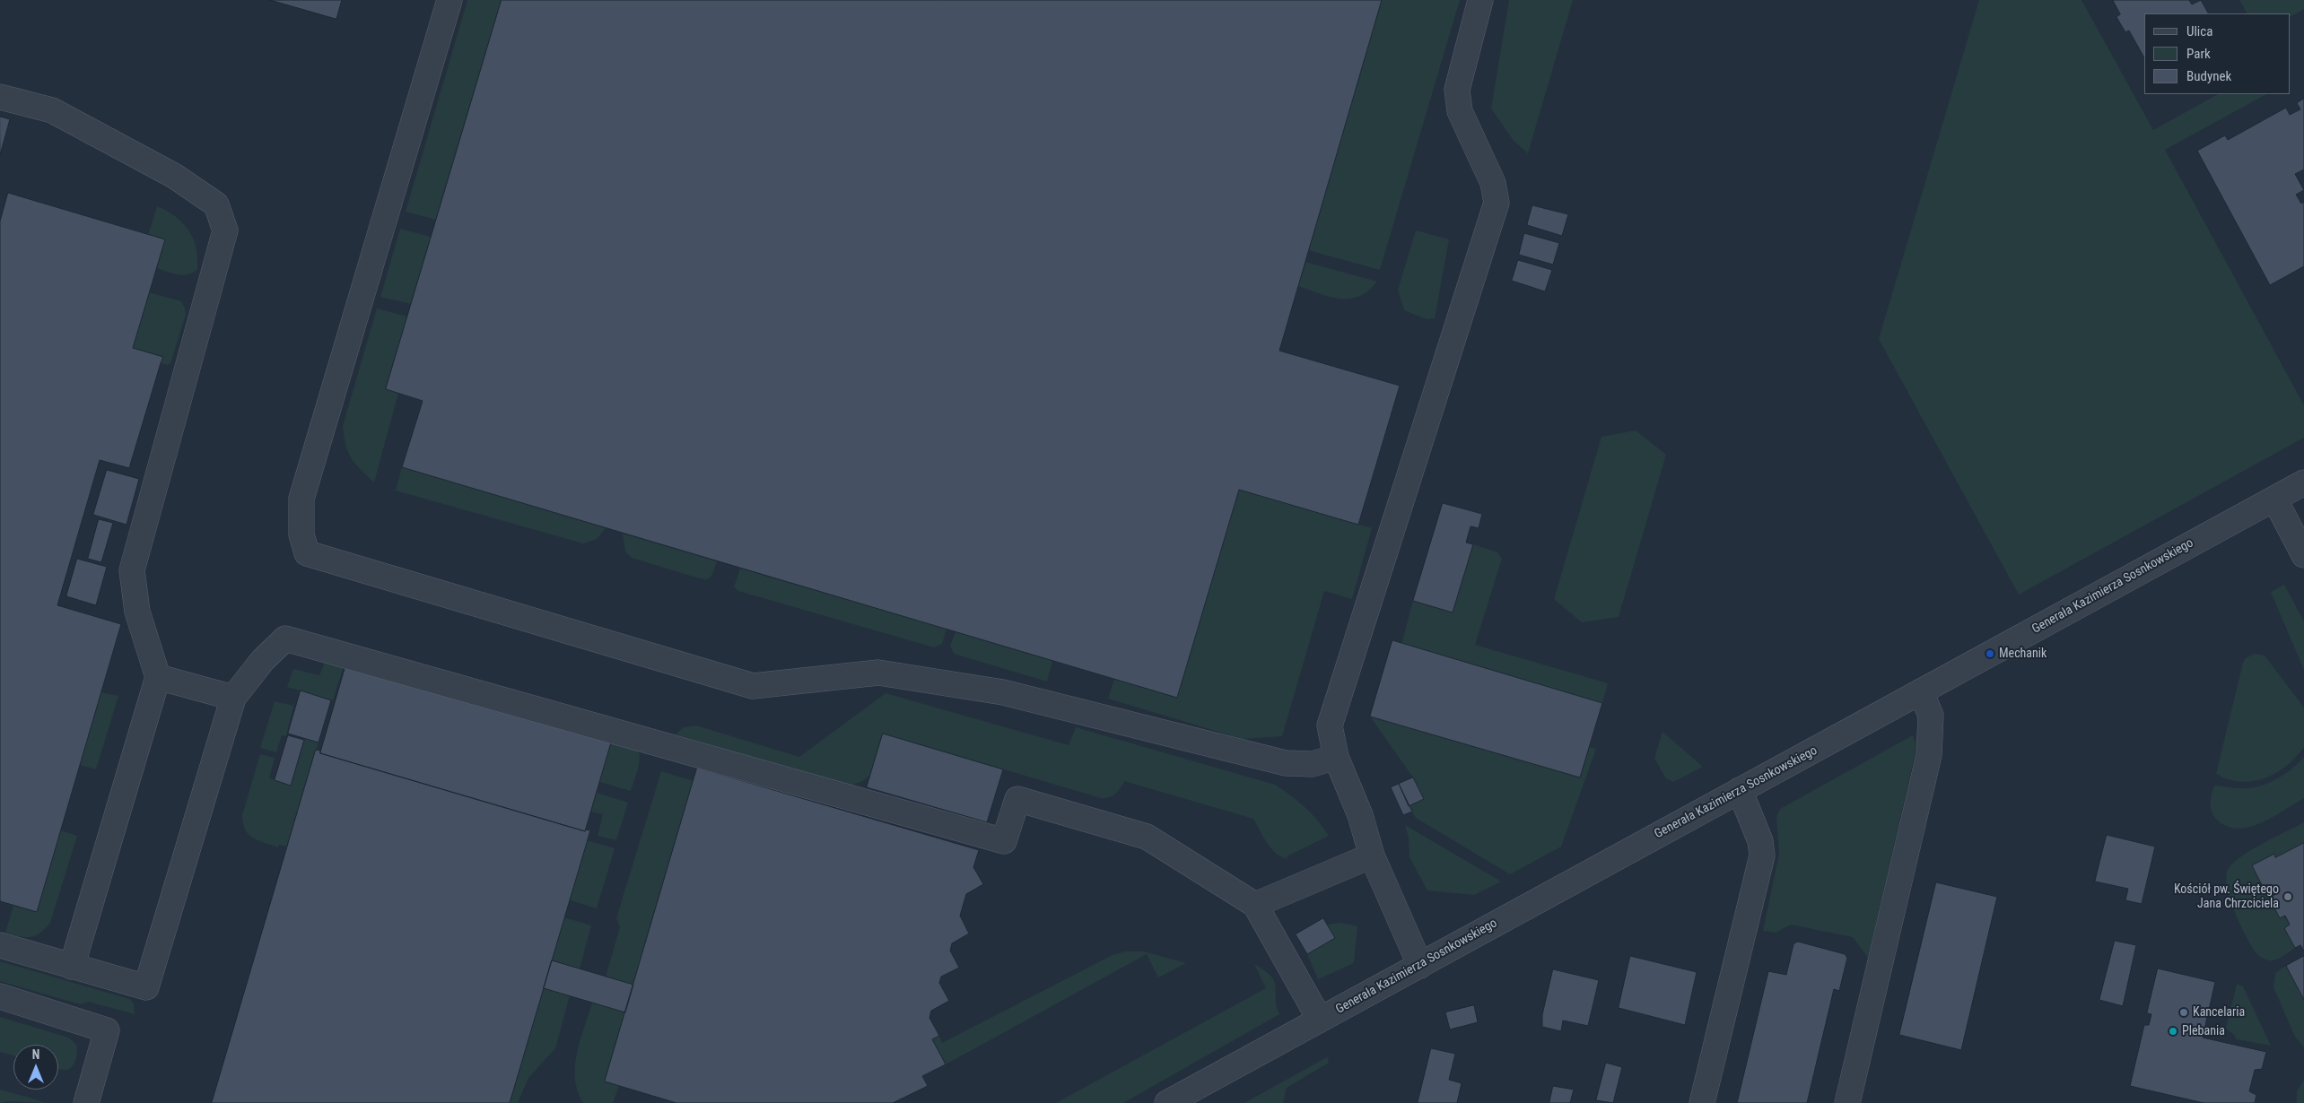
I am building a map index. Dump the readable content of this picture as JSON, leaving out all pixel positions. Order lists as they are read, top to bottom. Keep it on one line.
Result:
{"streets":{"street":["Generała Kazimierza Sosnkowskiego"]},"places":["Mechanik","Kościół pw. Świętego Jana Chrzciciela","Kancelaria","Plebania"],"legend":["Ulica","Park","Budynek"],"north":"top"}
